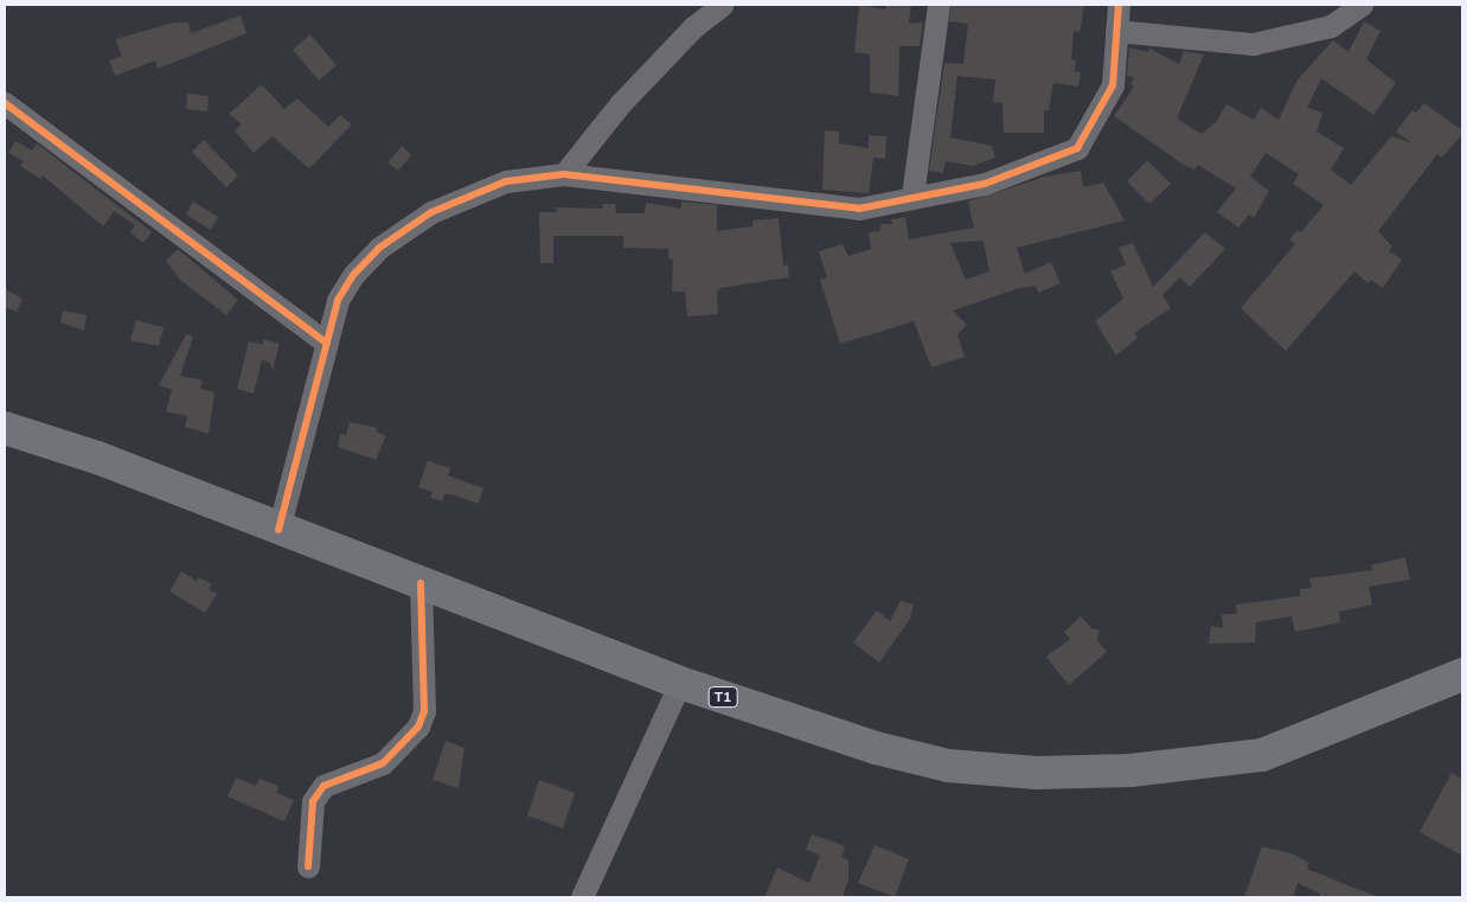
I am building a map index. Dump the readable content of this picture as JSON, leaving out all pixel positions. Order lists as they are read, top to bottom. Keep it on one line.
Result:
{"streets":{"highway":["T1"]}}
